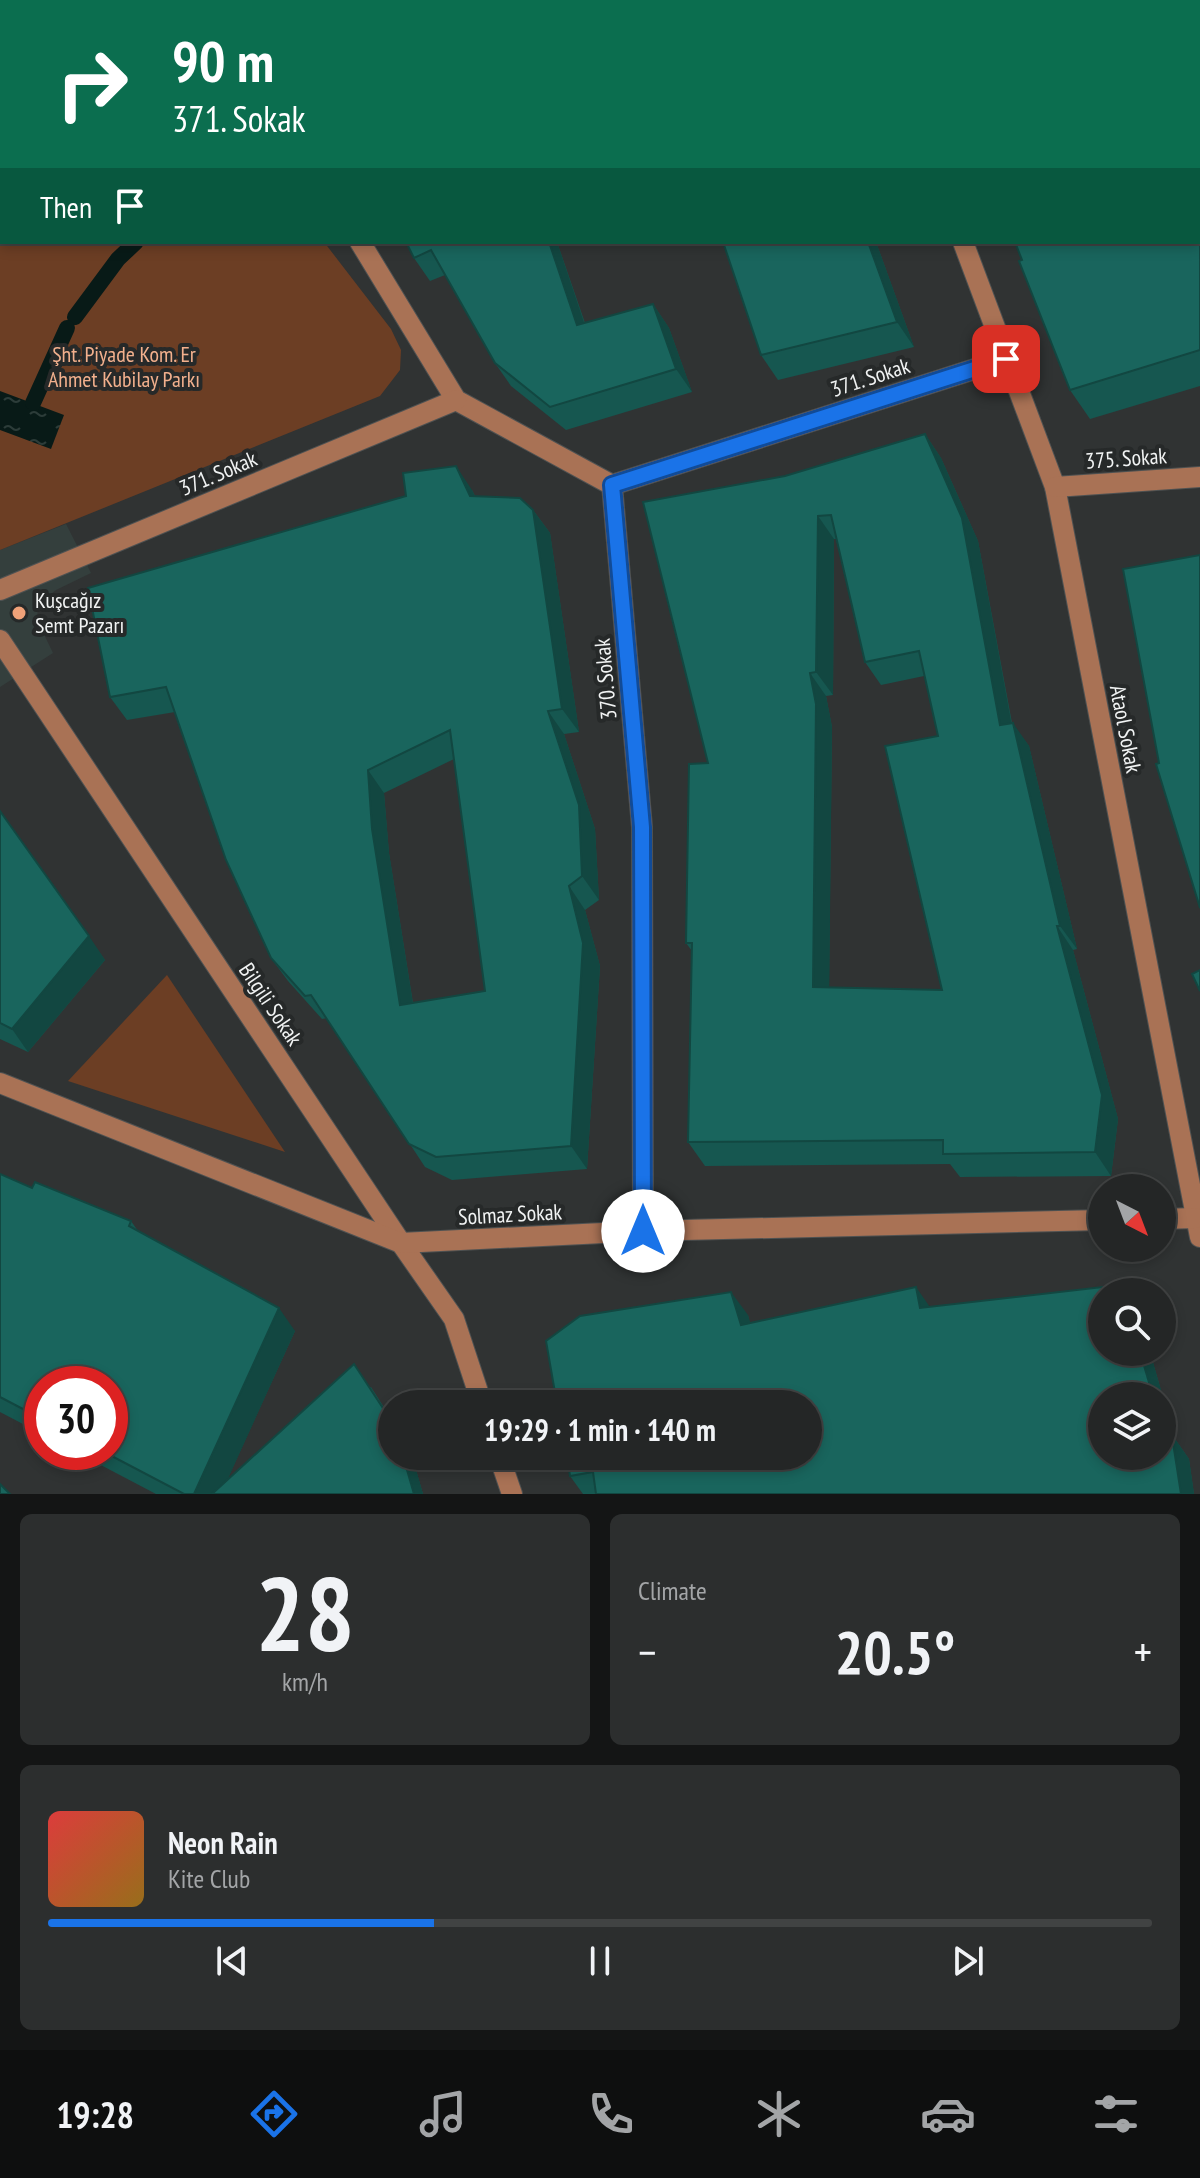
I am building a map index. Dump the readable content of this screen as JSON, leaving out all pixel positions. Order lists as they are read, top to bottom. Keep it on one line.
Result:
{"streets":{"street":["371. Sokak","375. Sokak","370. Sokak","Ataol Sokak","Bilgili Sokak","Solmaz Sokak"]},"crossings":[["371. Sokak","370. Sokak"],["371. Sokak","Ataol Sokak"],["375. Sokak","Ataol Sokak"],["370. Sokak","Solmaz Sokak"],["Bilgili Sokak","Solmaz Sokak"]],"parks":["Şht. Piyade Kom. Er Ahmet Kubilay Parkı"],"places":["Kuşcağız Semt Pazarı"],"north":"bottom right","page":{"turn":["90 m","371. Sokak"],"then":"Then","limit":"30","trip":"19:29 · 1 min · 140 m","tile":[["28","km/h"],"Climate"],"heat":["−","20.5°","+"],"song":["Neon Rain","Kite Club"],"tabs":"19:28"}}
